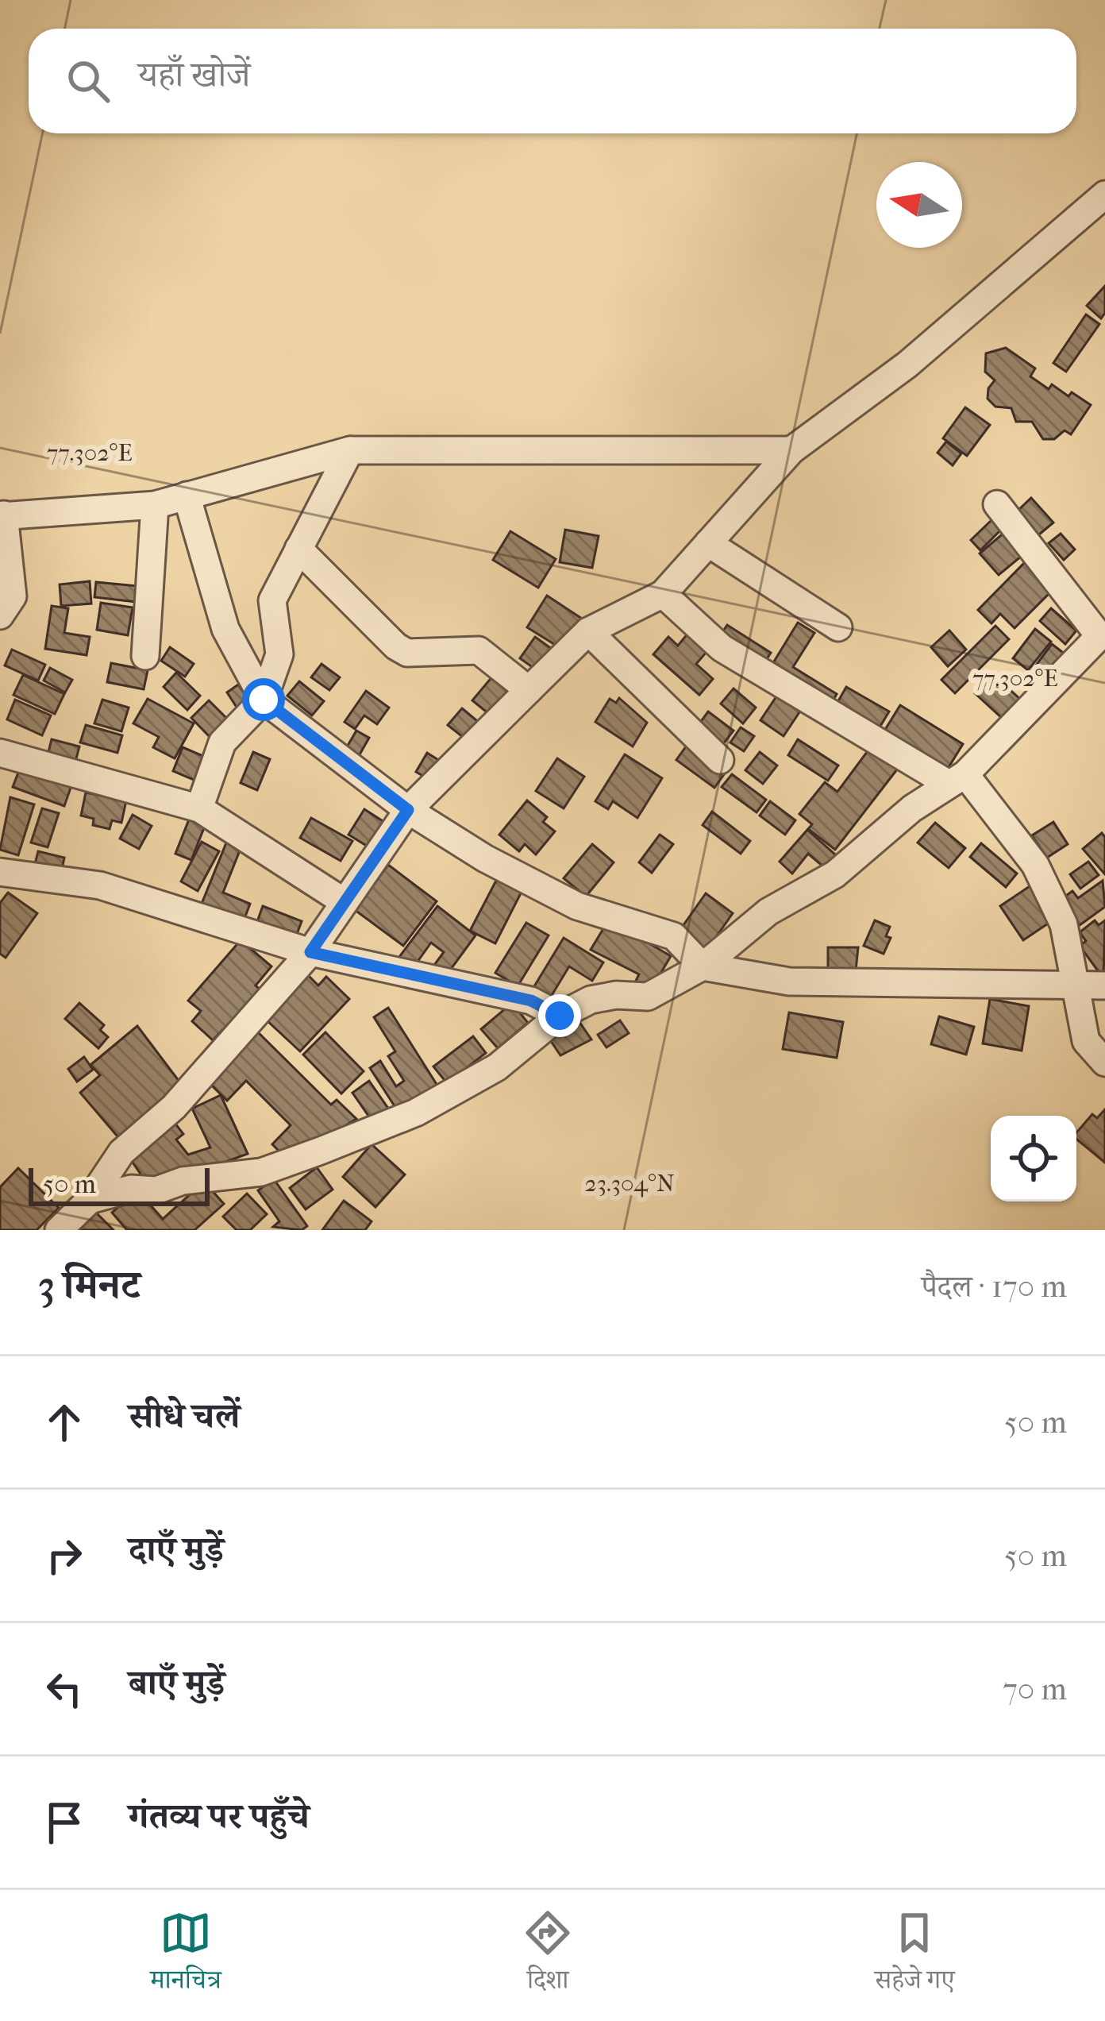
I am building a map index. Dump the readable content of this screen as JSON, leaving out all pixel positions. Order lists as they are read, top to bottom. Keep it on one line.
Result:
{"scale_bar":"50 m","north":"left","page":{"search":"यहाँ खोजें","scale":"50 m","heading":["3 मिनट","पैदल · 170 m"],"list":[["सीधे चलें","50 m"],["दाएँ मुड़ें","50 m"],["बाएँ मुड़ें","70 m"],"गंतव्य पर पहुँचे"],"nav":["मानचित्र","दिशा","सहेजे गए"]},"coordinates":["77.302°E","23.304°N"]}
